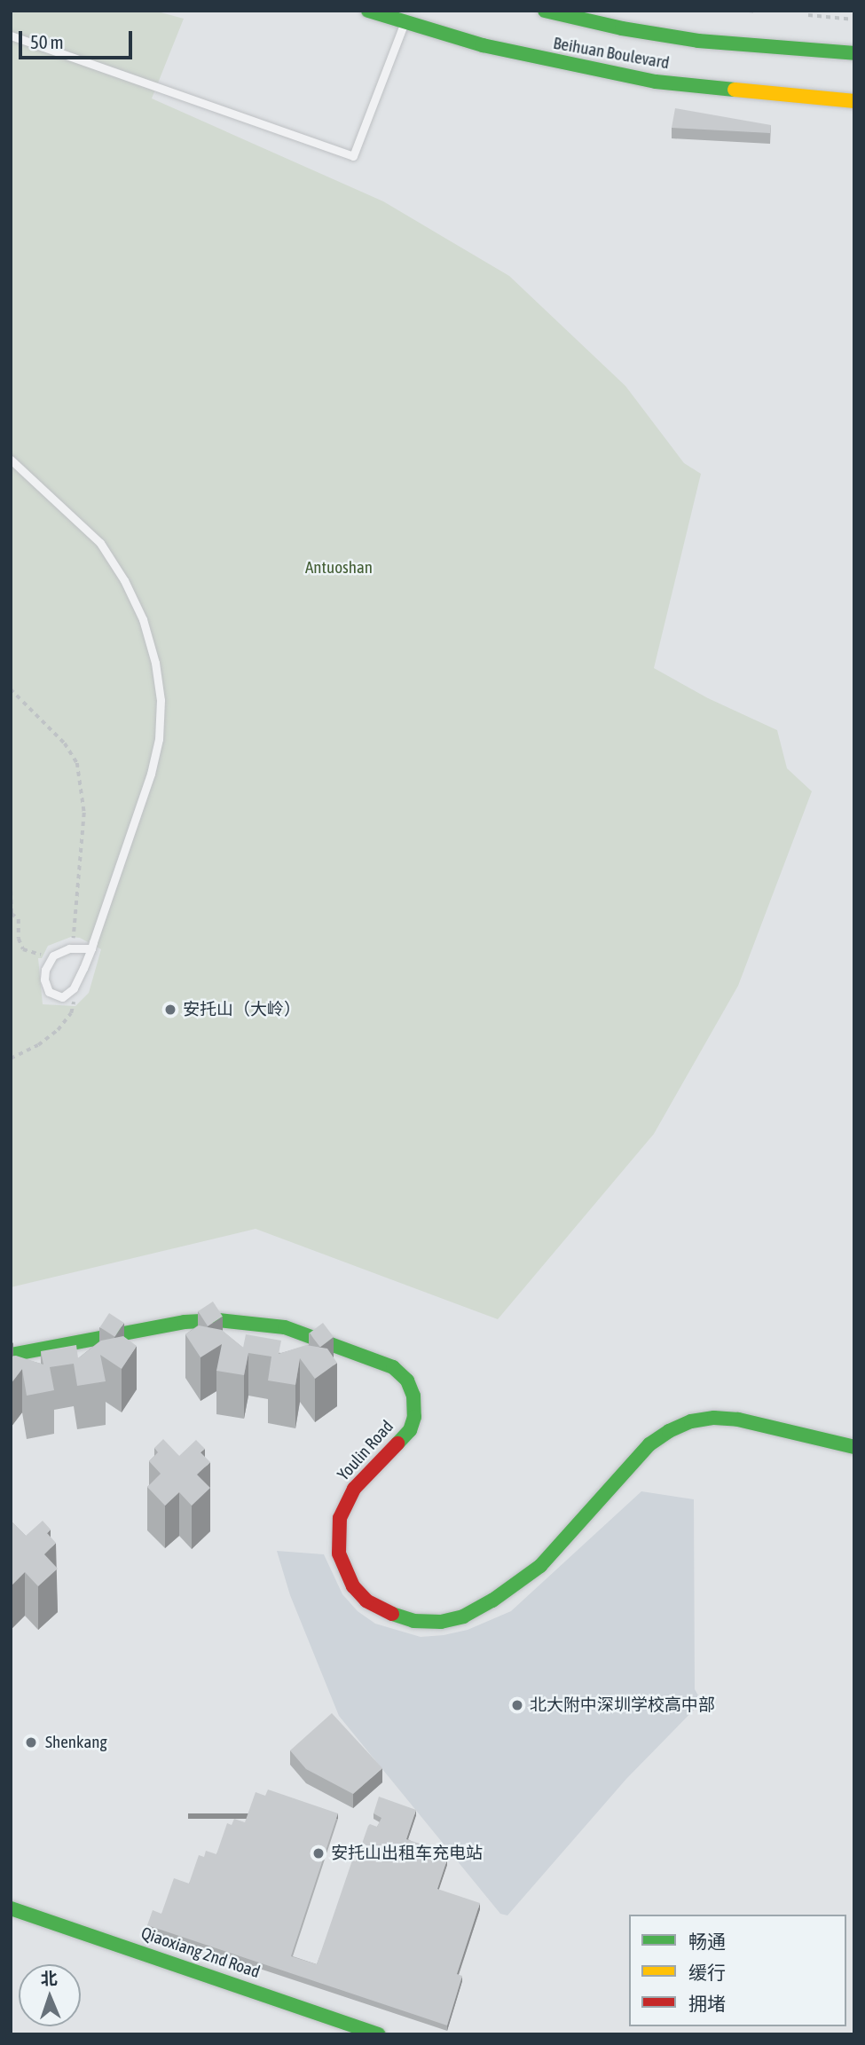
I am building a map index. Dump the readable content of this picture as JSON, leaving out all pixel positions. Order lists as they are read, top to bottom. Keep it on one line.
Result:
{"streets":{"main road":["Beihuan Boulevard","Youlin Road","Qiaoxiang 2nd Road"]},"parks":["Antuoshan"],"places":["安托山（大岭）","北大附中深圳学校高中部","Shenkang","安托山出租车充电站"],"legend":["畅通","缓行","拥堵"],"scale_bar":"50 m","north":"top"}
